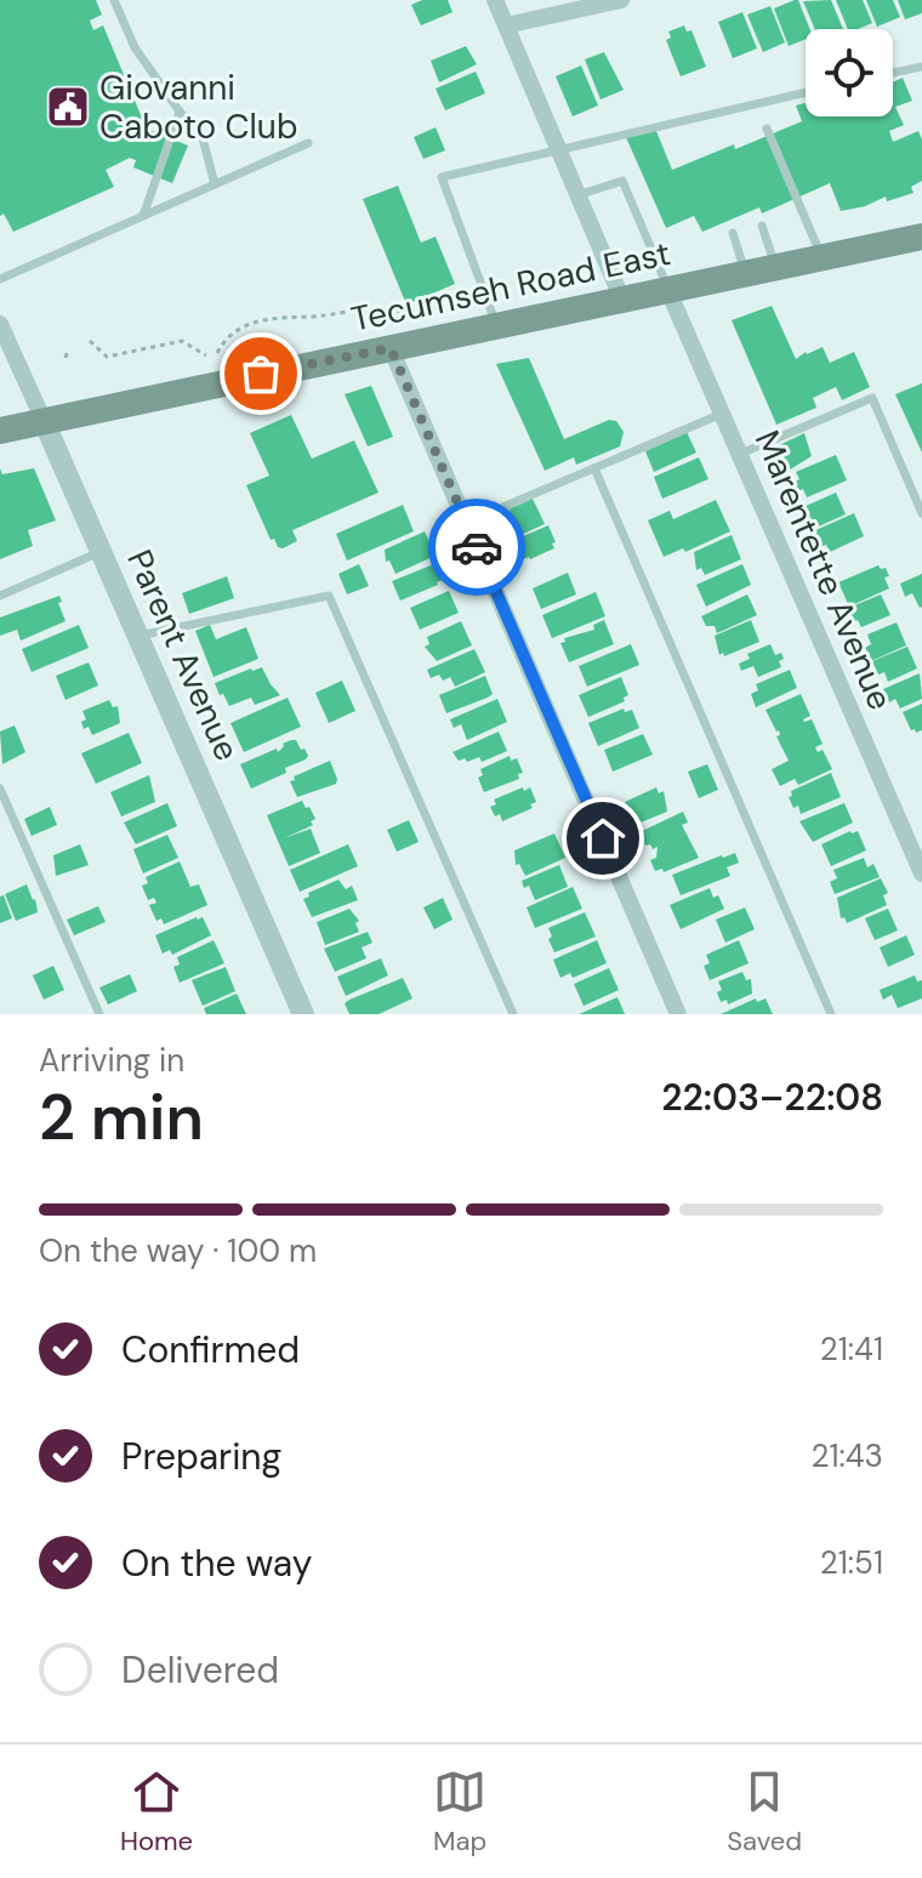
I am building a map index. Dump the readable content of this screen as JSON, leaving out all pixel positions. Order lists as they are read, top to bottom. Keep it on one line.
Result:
{"streets":{"main road":["Tecumseh Road East"],"street":["Marentette Avenue","Parent Avenue"]},"crossings":[["Tecumseh Road East","Marentette Avenue"],["Tecumseh Road East","Parent Avenue"]],"places":{"public building":["Giovanni Caboto Club"]},"page":{"heading":["2 min","Arriving in","22:03–22:08"],"bar":"On the way · 100 m","list":[["Confirmed","21:41"],["Preparing","21:43"],["On the way","21:51"],"Delivered"],"tabs":["Home","Map","Saved"]}}
